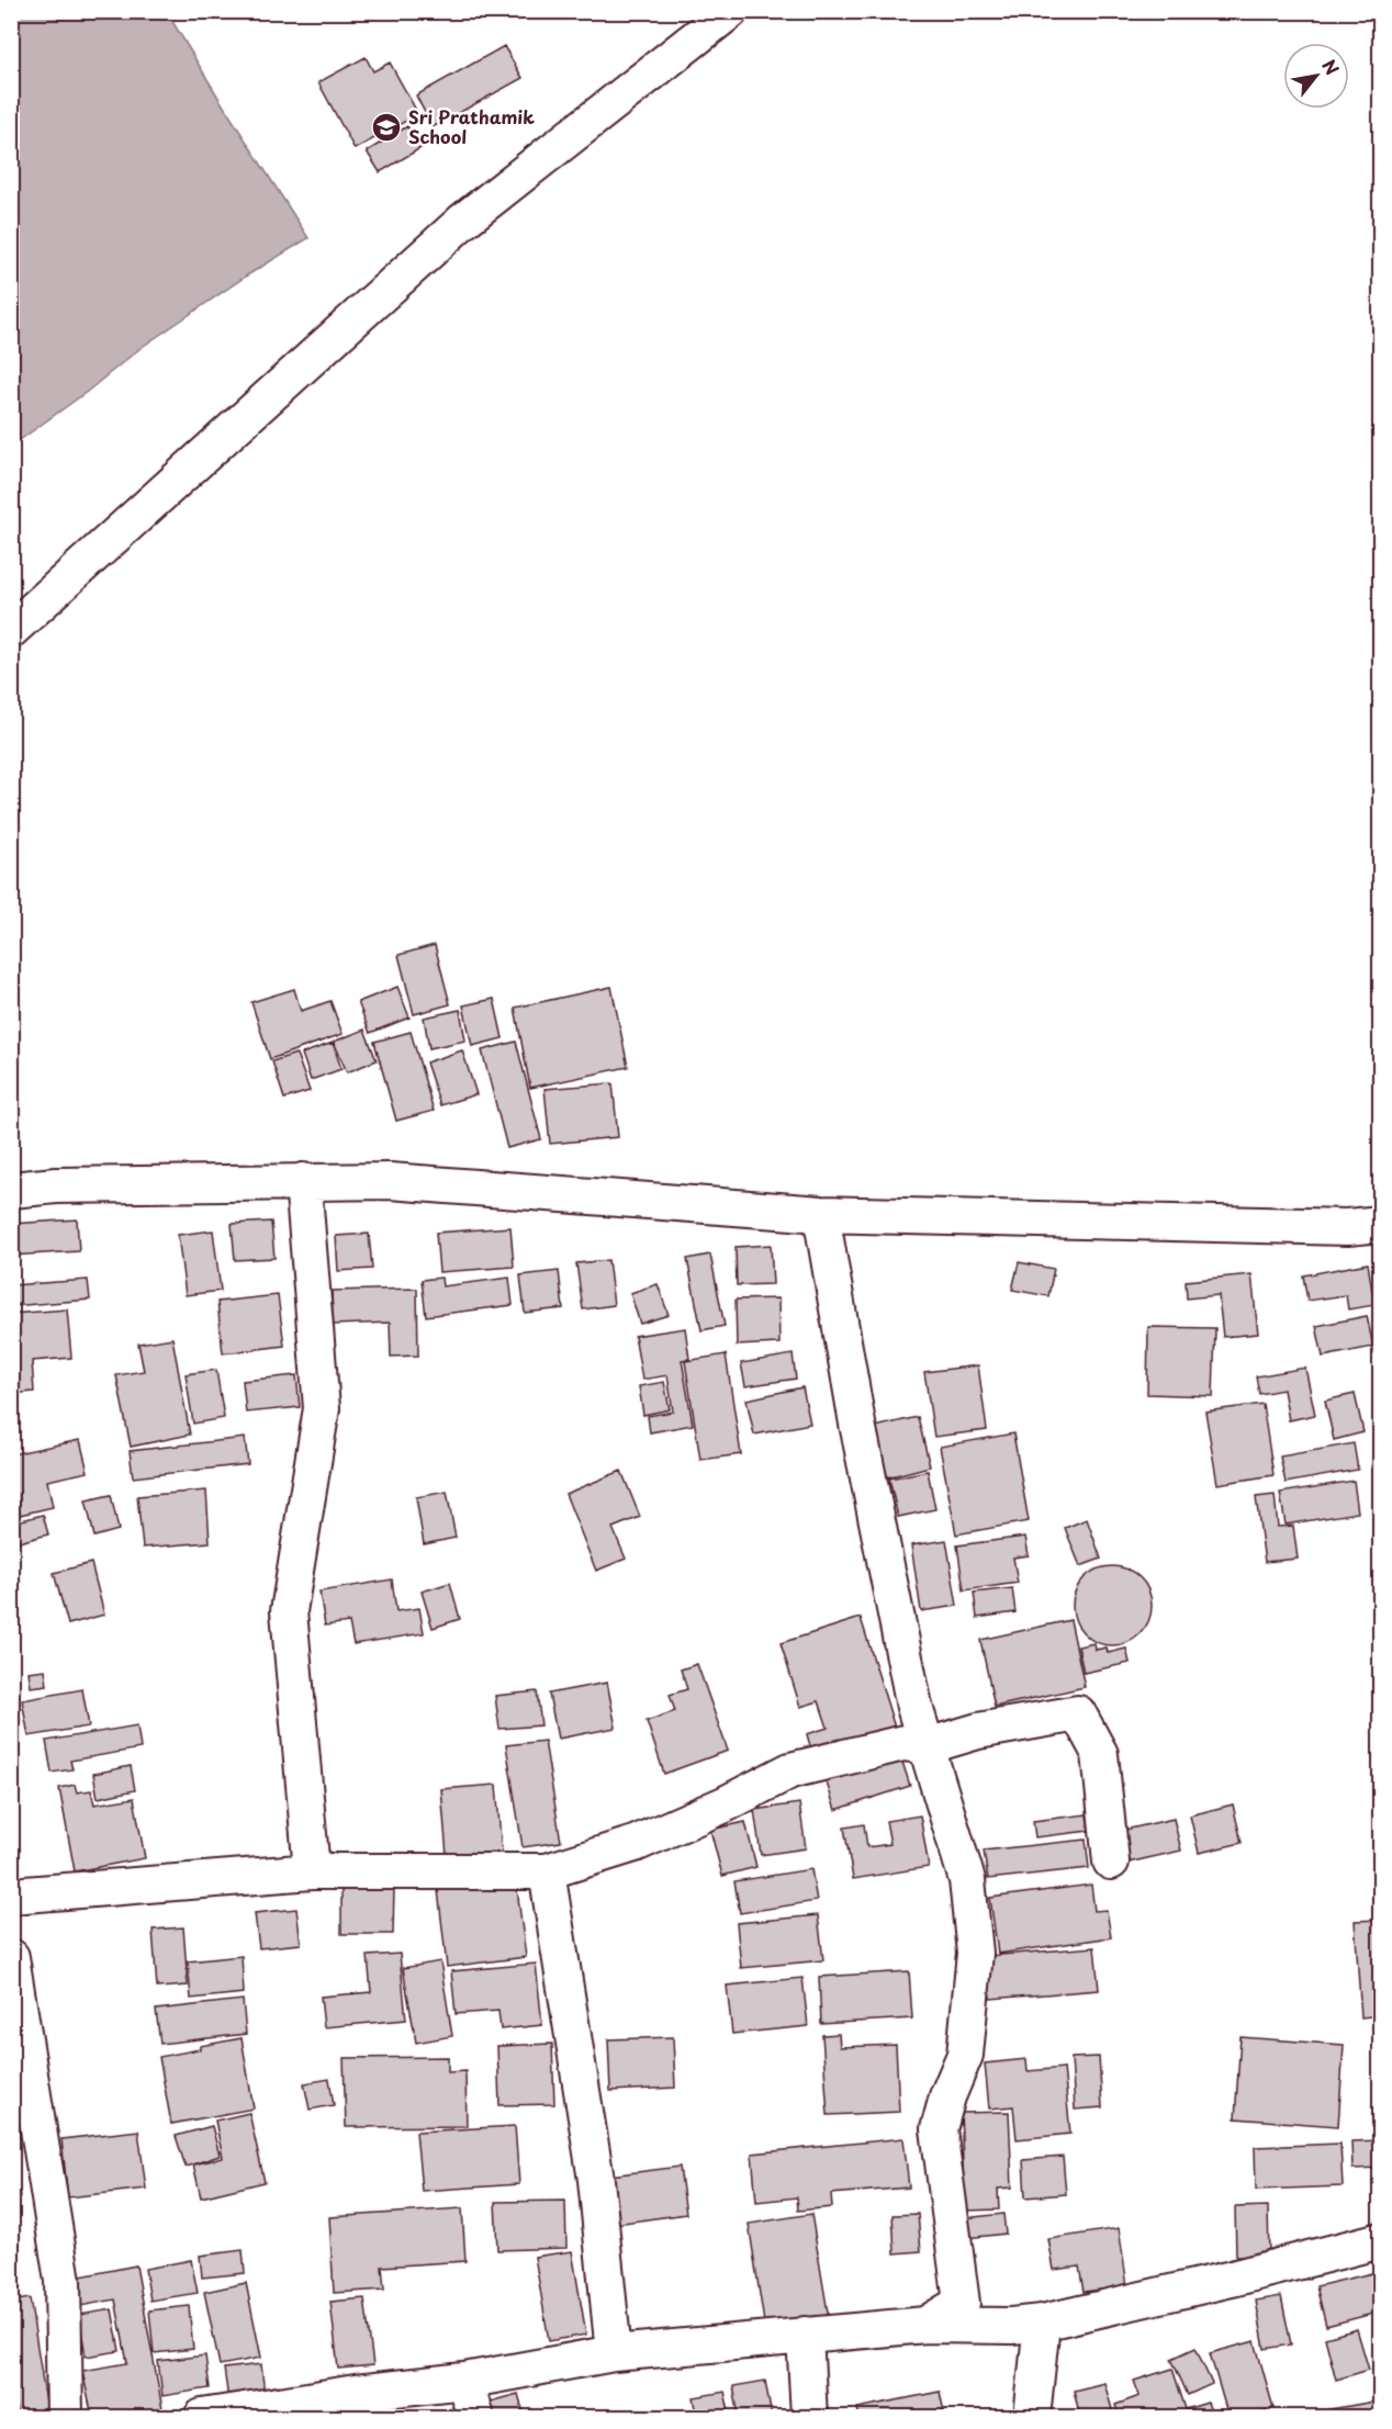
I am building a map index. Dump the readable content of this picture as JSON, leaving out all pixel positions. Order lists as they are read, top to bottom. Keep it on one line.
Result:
{"places":{"school or university":["Sri Prathamik School"]},"north":"top right"}
